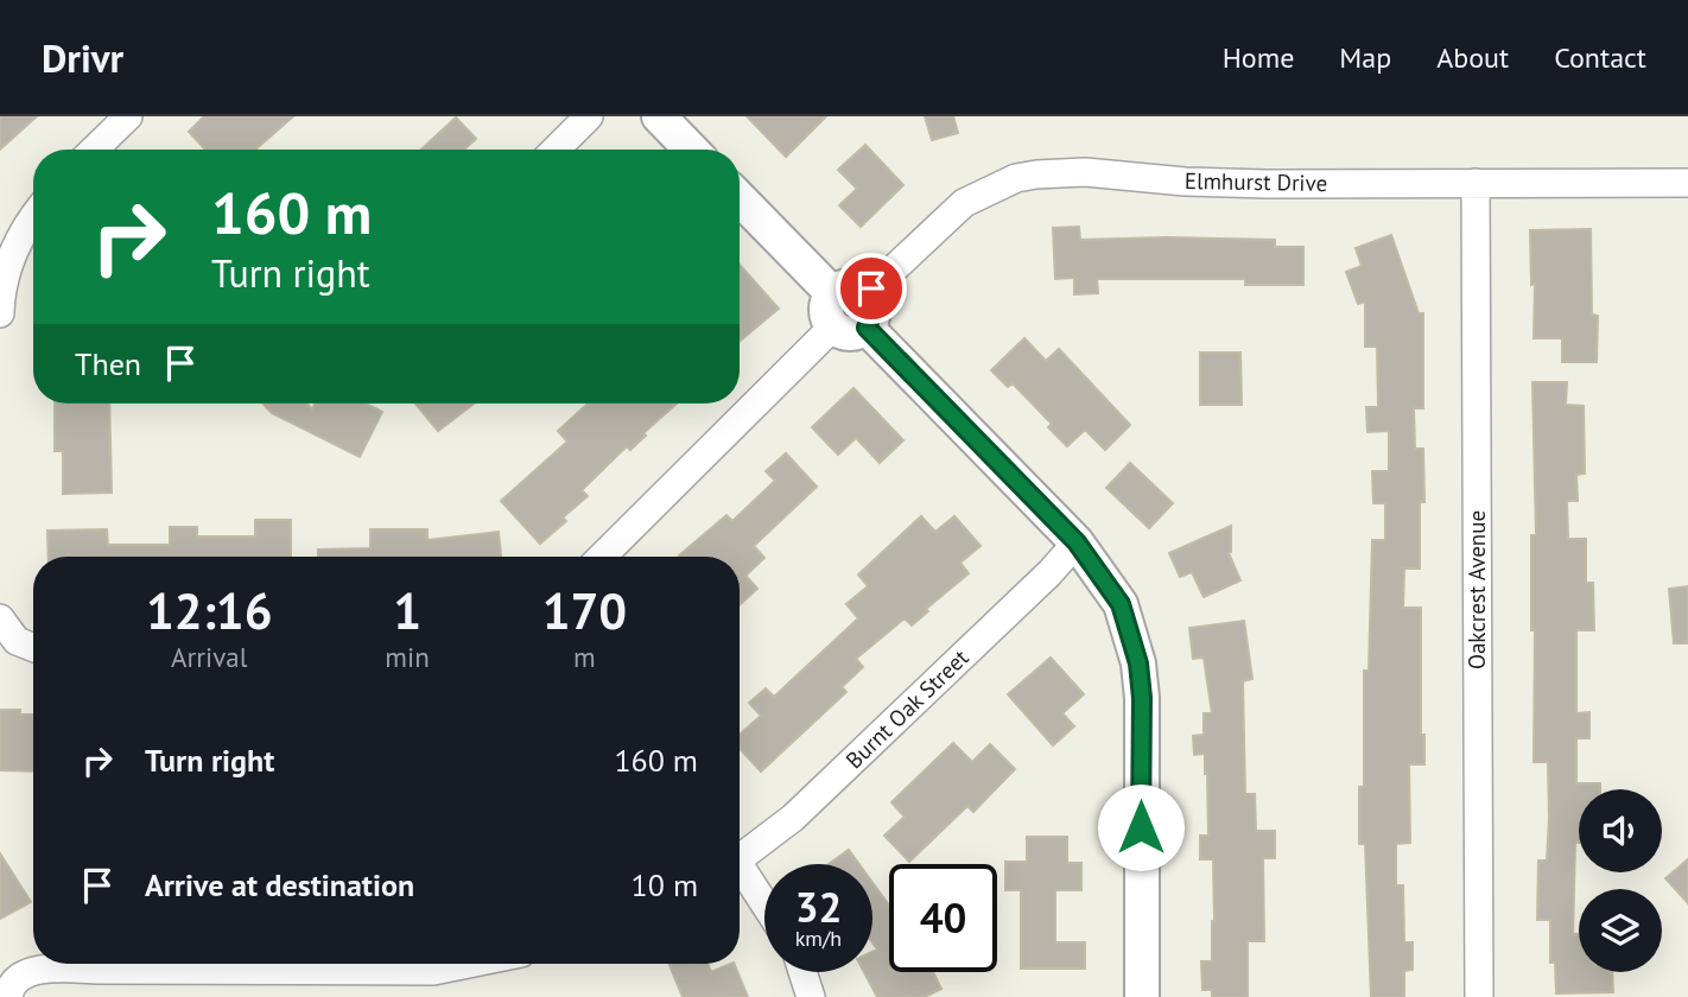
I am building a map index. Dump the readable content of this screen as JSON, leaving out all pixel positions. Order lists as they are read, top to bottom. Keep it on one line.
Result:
{"streets":{"street":["Elmhurst Drive","Oakcrest Avenue","Burnt Oak Street"]},"crossings":[["Elmhurst Drive","Oakcrest Avenue"]],"page":{"header":"Drivr","nav":["Home","Map","About","Contact"],"turn":["160 m","Turn right"],"then":"Then","eta":["12:16","Arrival","1","min","170","m"],"list":[{"name":"Turn right","value":"160 m"},{"name":"Arrive at destination","value":"10 m"}],"speed":"32 km/h","limit":"40"}}
